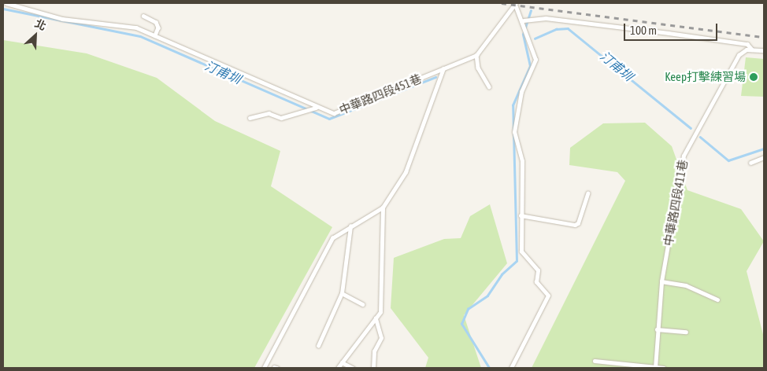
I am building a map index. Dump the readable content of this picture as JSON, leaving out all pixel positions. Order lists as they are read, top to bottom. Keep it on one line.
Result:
{"streets":{"lane":["中華路四段451巷","中華路四段411巷"]},"water":["汀甫圳"],"places":["Keep打擊練習場"],"scale_bar":"100 m","north":"top right"}
